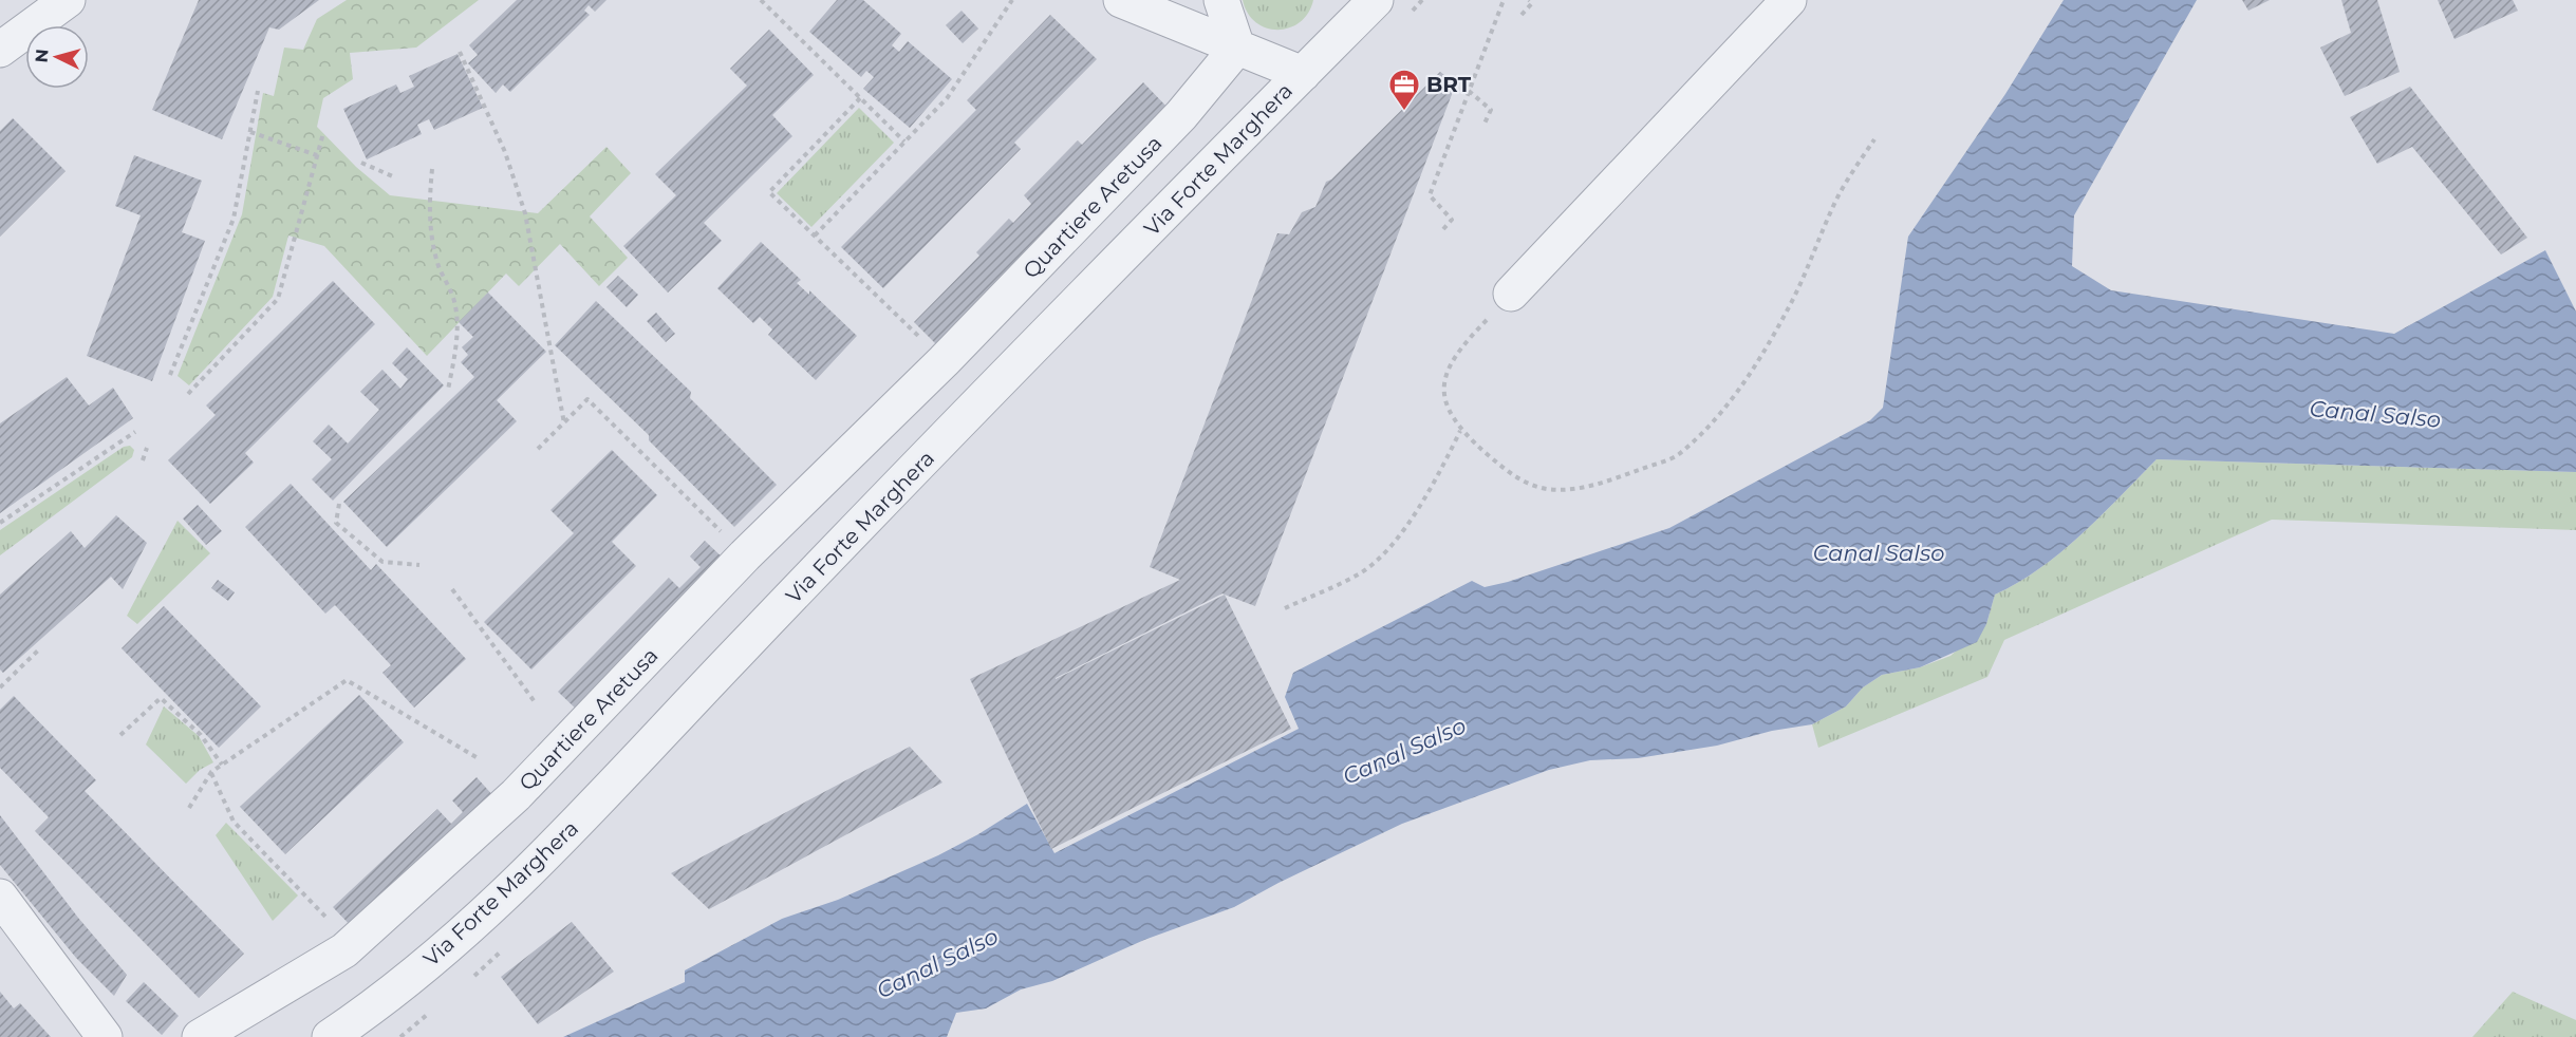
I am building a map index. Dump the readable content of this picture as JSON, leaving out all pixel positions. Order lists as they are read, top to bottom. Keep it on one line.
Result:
{"streets":{"street":["Via Forte Marghera","Quartiere Aretusa"]},"water":["Canal Salso"],"places":{"office":["BRT"]},"north":"left"}
